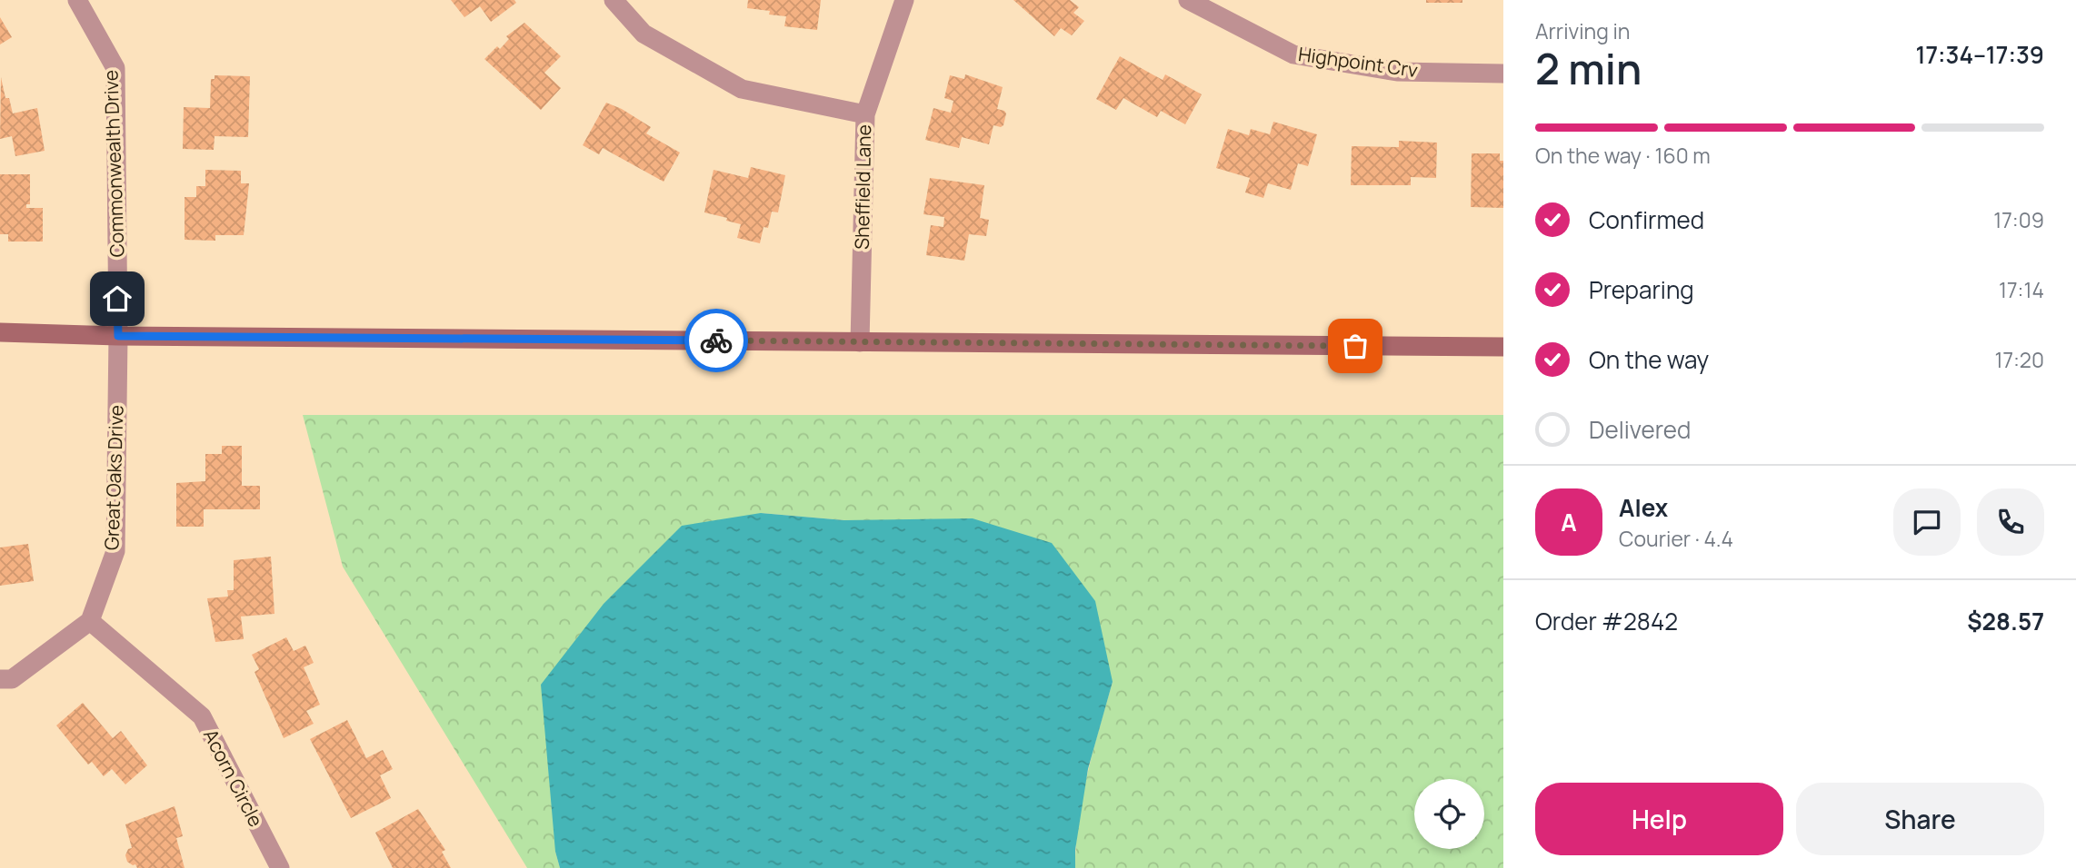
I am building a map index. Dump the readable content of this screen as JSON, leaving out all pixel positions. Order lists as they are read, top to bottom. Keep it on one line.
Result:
{"streets":{"street":["Highpoint Crv","Commonwealth Drive","Sheffield Lane","Great Oaks Drive","Acorn Circle"]},"crossings":[["Commonwealth Drive","Great Oaks Drive"],["Great Oaks Drive","Acorn Circle"]],"page":{"heading":["2 min","Arriving in","17:34–17:39"],"panel":["Alex","Courier · 4.4","Order #2842","$28.57"],"bar":"On the way · 160 m","list":[["Confirmed","17:09"],["Preparing","17:14"],["On the way","17:20"],"Delivered"],"round":"A","buttons":["Help","Share"]}}
